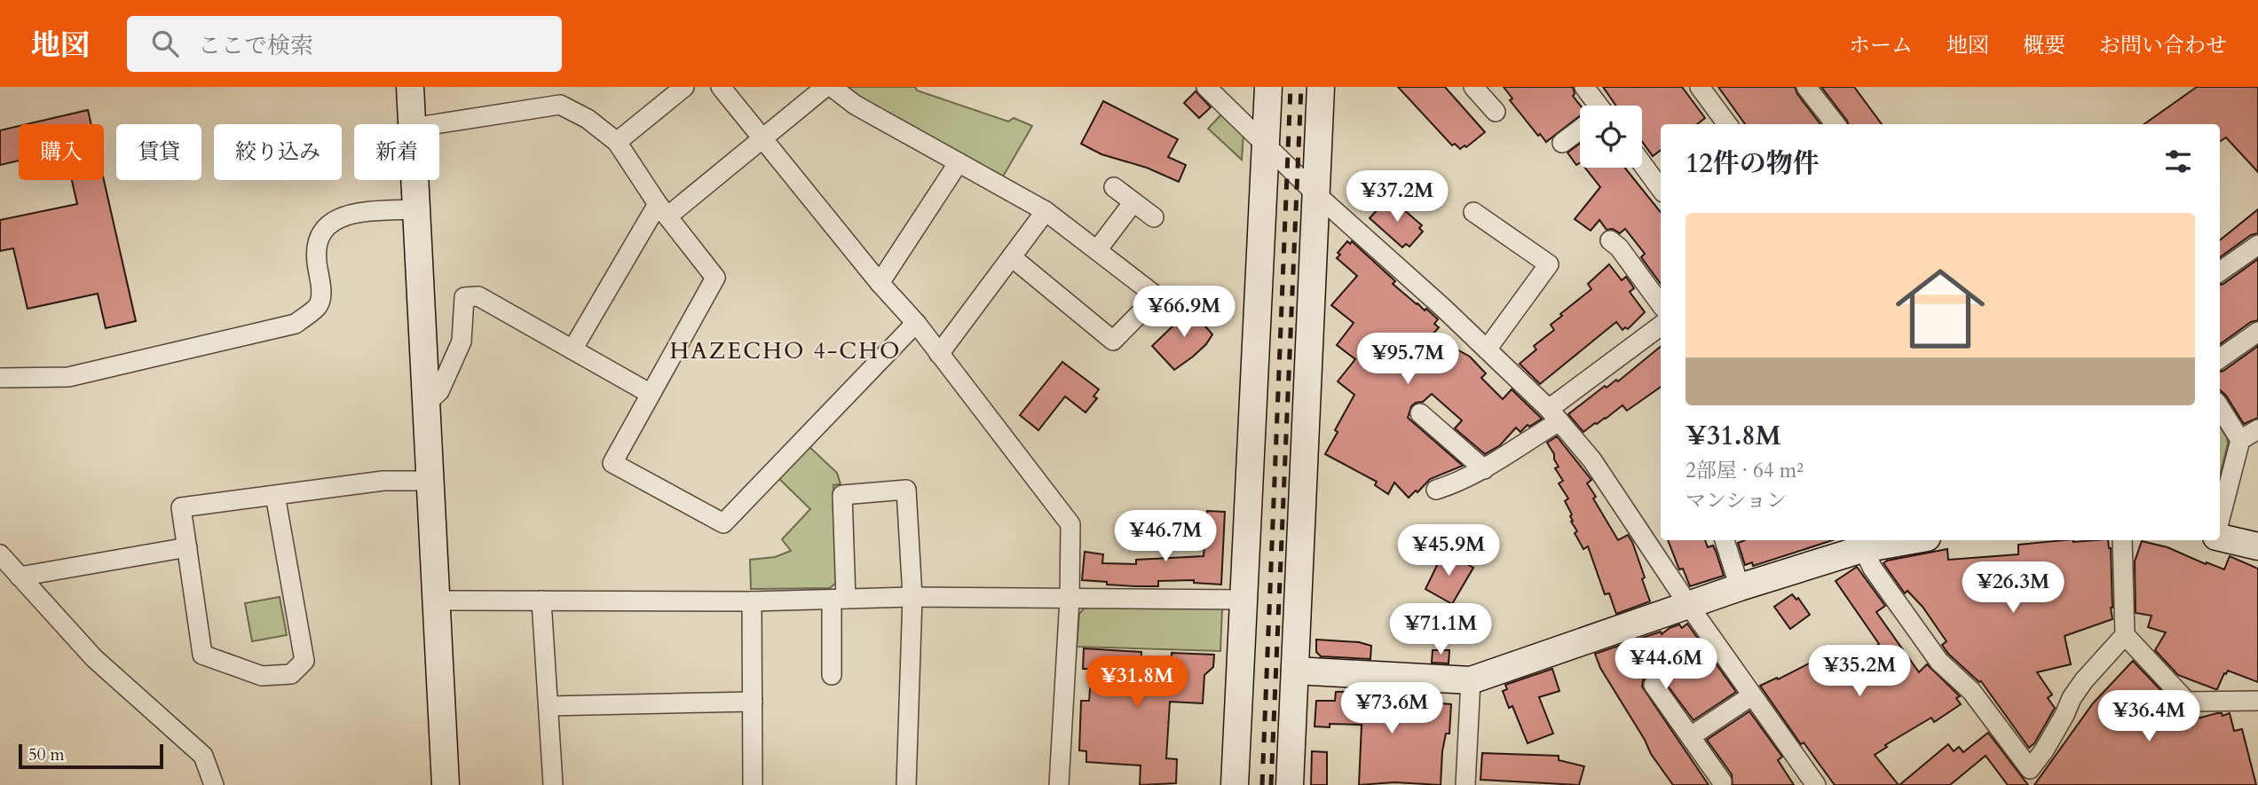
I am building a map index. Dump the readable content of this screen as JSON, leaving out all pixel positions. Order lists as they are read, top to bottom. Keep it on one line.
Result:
{"districts":["HAZECHO 4-CHO"],"scale_bar":"50 m","page":{"header":"地図","search":"ここで検索","nav":["ホーム","地図","概要","お問い合わせ"],"chip":["購入","賃貸","絞り込み","新着"],"heading":"12件の物件","price":["¥37.2M","¥66.9M","¥95.7M","¥46.7M","¥45.9M","¥26.3M","¥71.1M","¥44.6M","¥35.2M","¥31.8M","¥73.6M","¥36.4M"],"list":[{"name":"¥31.8M","note":"2部屋 · 64 m² · マンション"}],"scale":"50 m"}}
